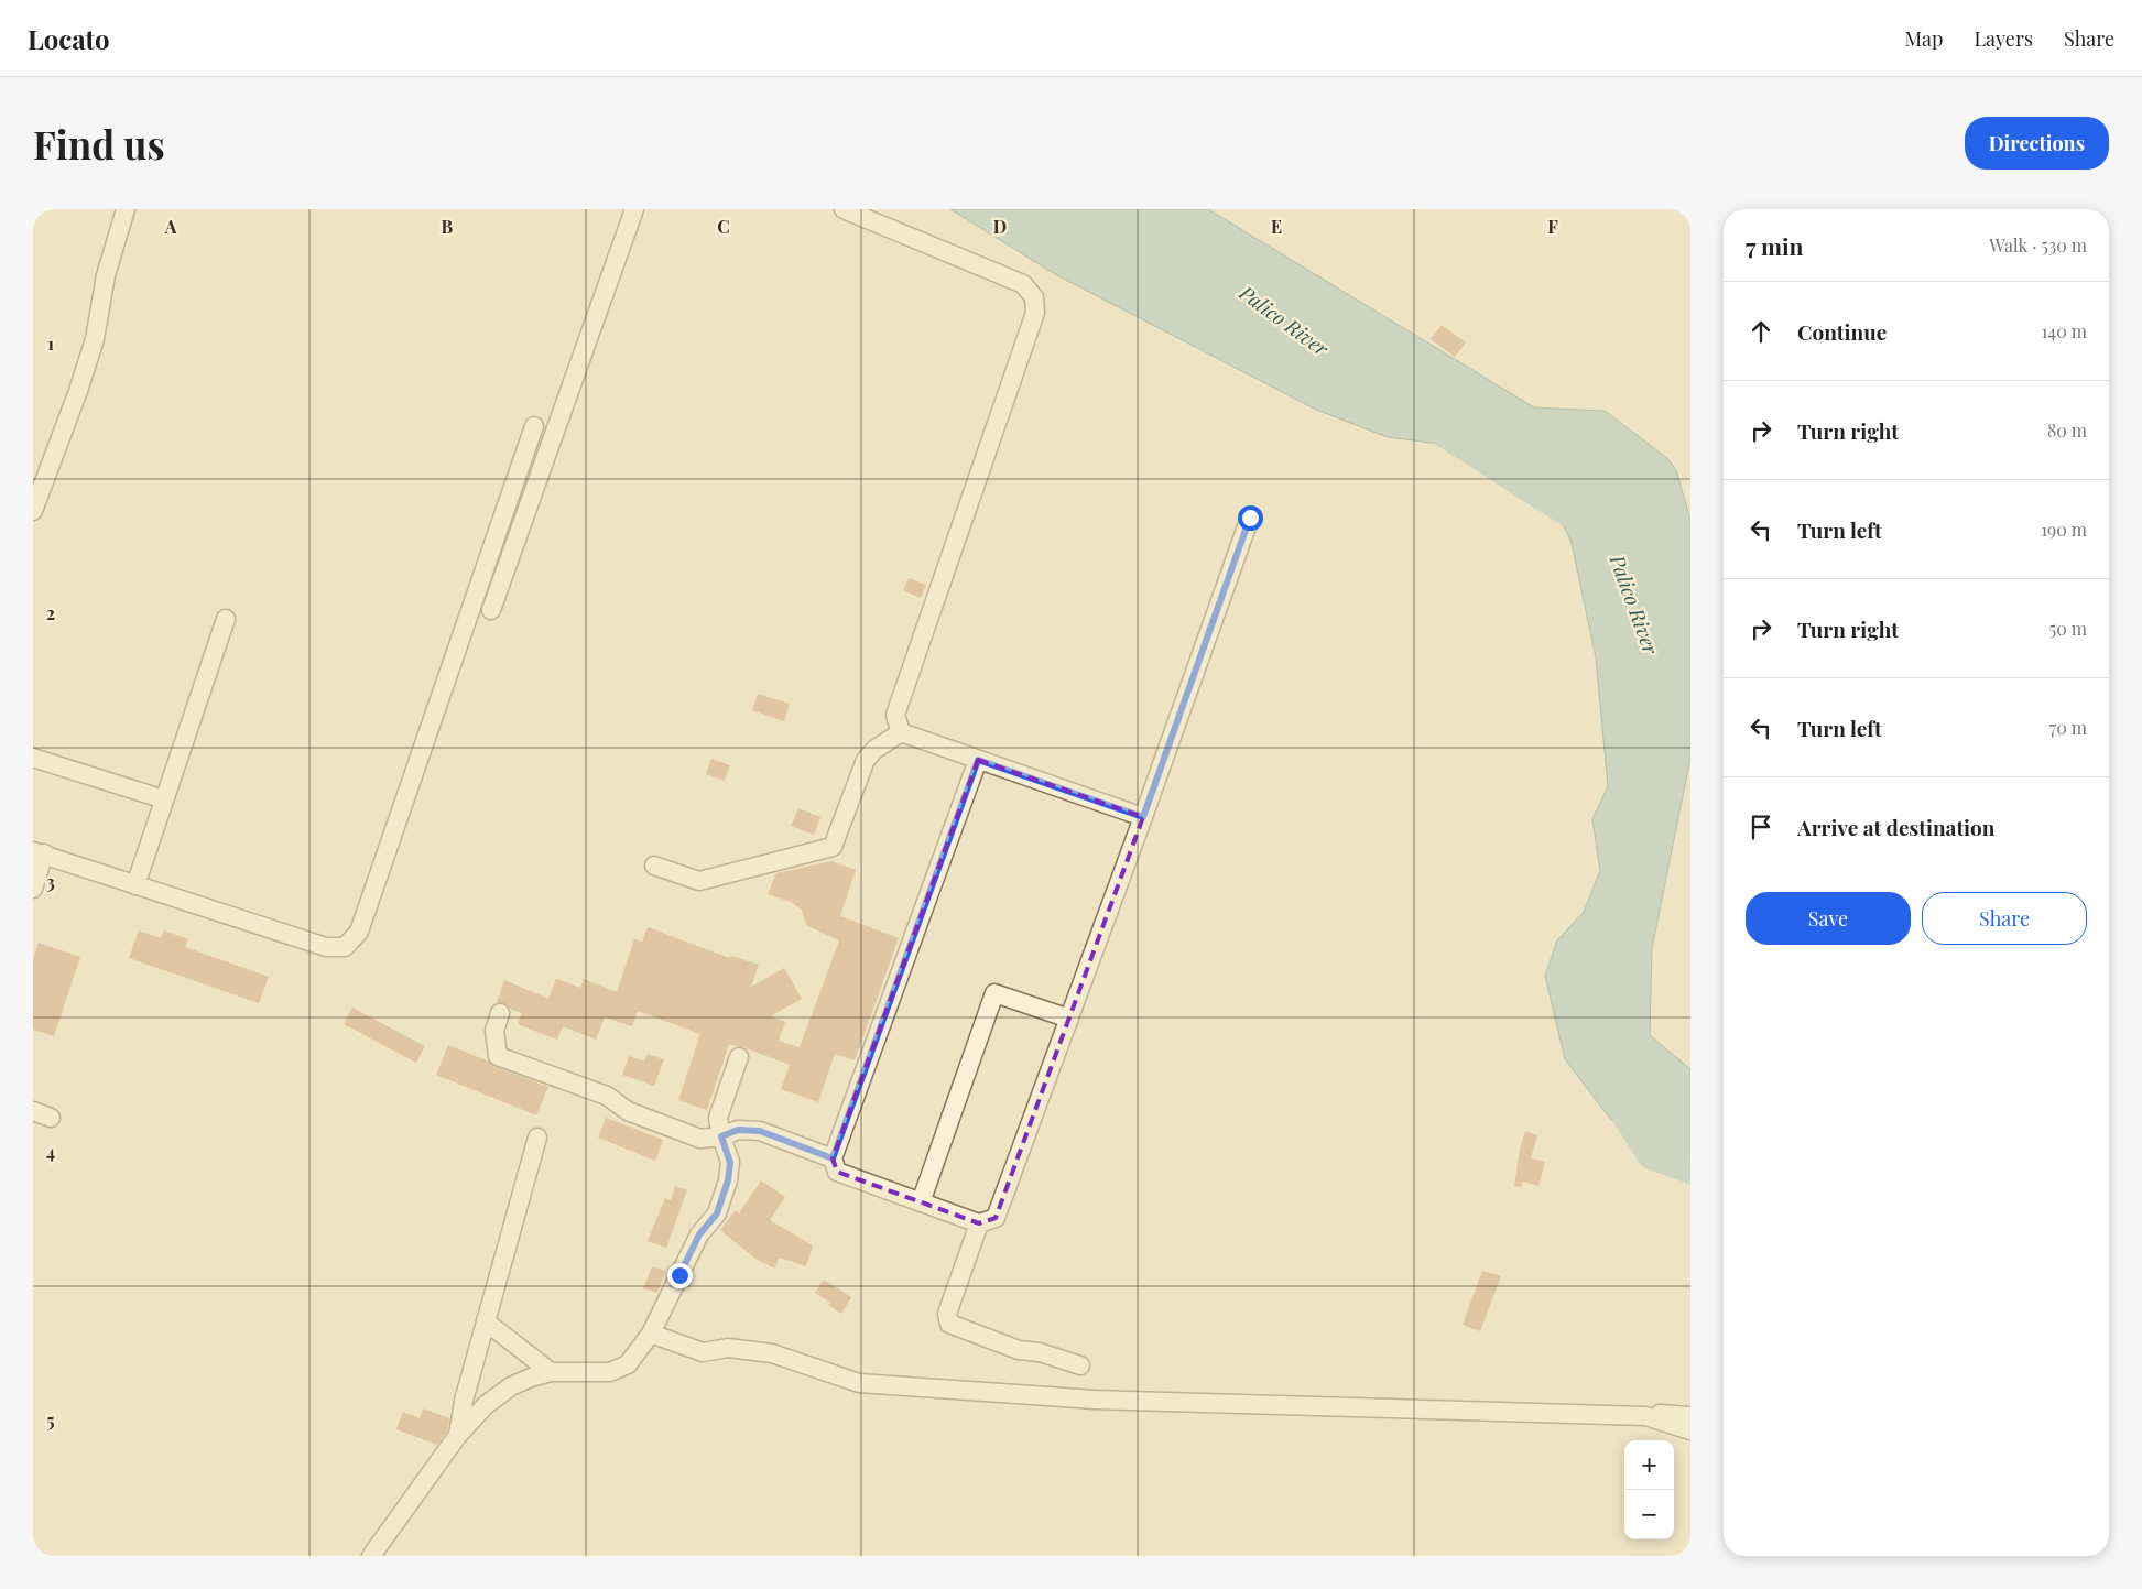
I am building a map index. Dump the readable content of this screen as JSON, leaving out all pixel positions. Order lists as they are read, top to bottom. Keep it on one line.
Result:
{"water":["Palico River"],"page":{"header":"Locato","nav":["Map","Layers","Share"],"buttons":["Directions",["Save","Share"]],"title":"Find us","heading":["7 min","Walk · 530 m"],"list":[["Continue","140 m"],["Turn right","80 m"],["Turn left","190 m"],["Turn right","50 m"],["Turn left","70 m"],"Arrive at destination"],"map_buttons":["+","−"]},"grid":{"columns":["A","B","C","D","E","F"],"rows":["1","2","3","4","5"]}}
